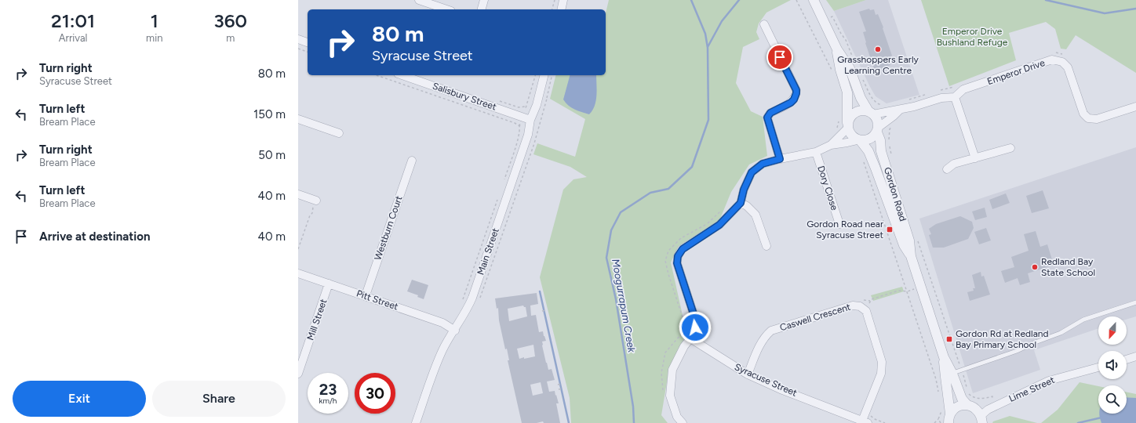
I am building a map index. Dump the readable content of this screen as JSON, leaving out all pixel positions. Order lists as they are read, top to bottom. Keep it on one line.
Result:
{"streets":{"street":["Emperor Drive","Salisbury Street","Dory Close","Gordon Road","Westburn Court","Main Street","Pitt Street","Caswell Crescent","Mill Street","Syracuse Street","Lime Street"]},"crossings":[["Salisbury Street","Main Street"],["Gordon Road","Lime Street"],["Westburn Court","Pitt Street"],["Main Street","Pitt Street"],["Pitt Street","Mill Street"],["Caswell Crescent","Syracuse Street"]],"water":["Moogurrapum Creek"],"parks":["Emperor Drive Bushland Refuge"],"places":{"other":["Grasshoppers Early Learning Centre","Redland Bay State School"],"transit":["Gordon Road near Syracuse Street","Gordon Rd at Redland Bay Primary School"]},"north":"bottom","page":{"eta":["21:01","Arrival","1","min","360","m"],"turn":["80 m","Syracuse Street"],"list":[{"name":"Turn right","note":"Syracuse Street","value":"80 m"},{"name":"Turn left","note":"Bream Place","value":"150 m"},{"name":"Turn right","note":"Bream Place","value":"50 m"},{"name":"Turn left","note":"Bream Place","value":"40 m"},{"name":"Arrive at destination","value":"40 m"}],"speed":"23 km/h","limit":"30","buttons":["Exit","Share"]}}
